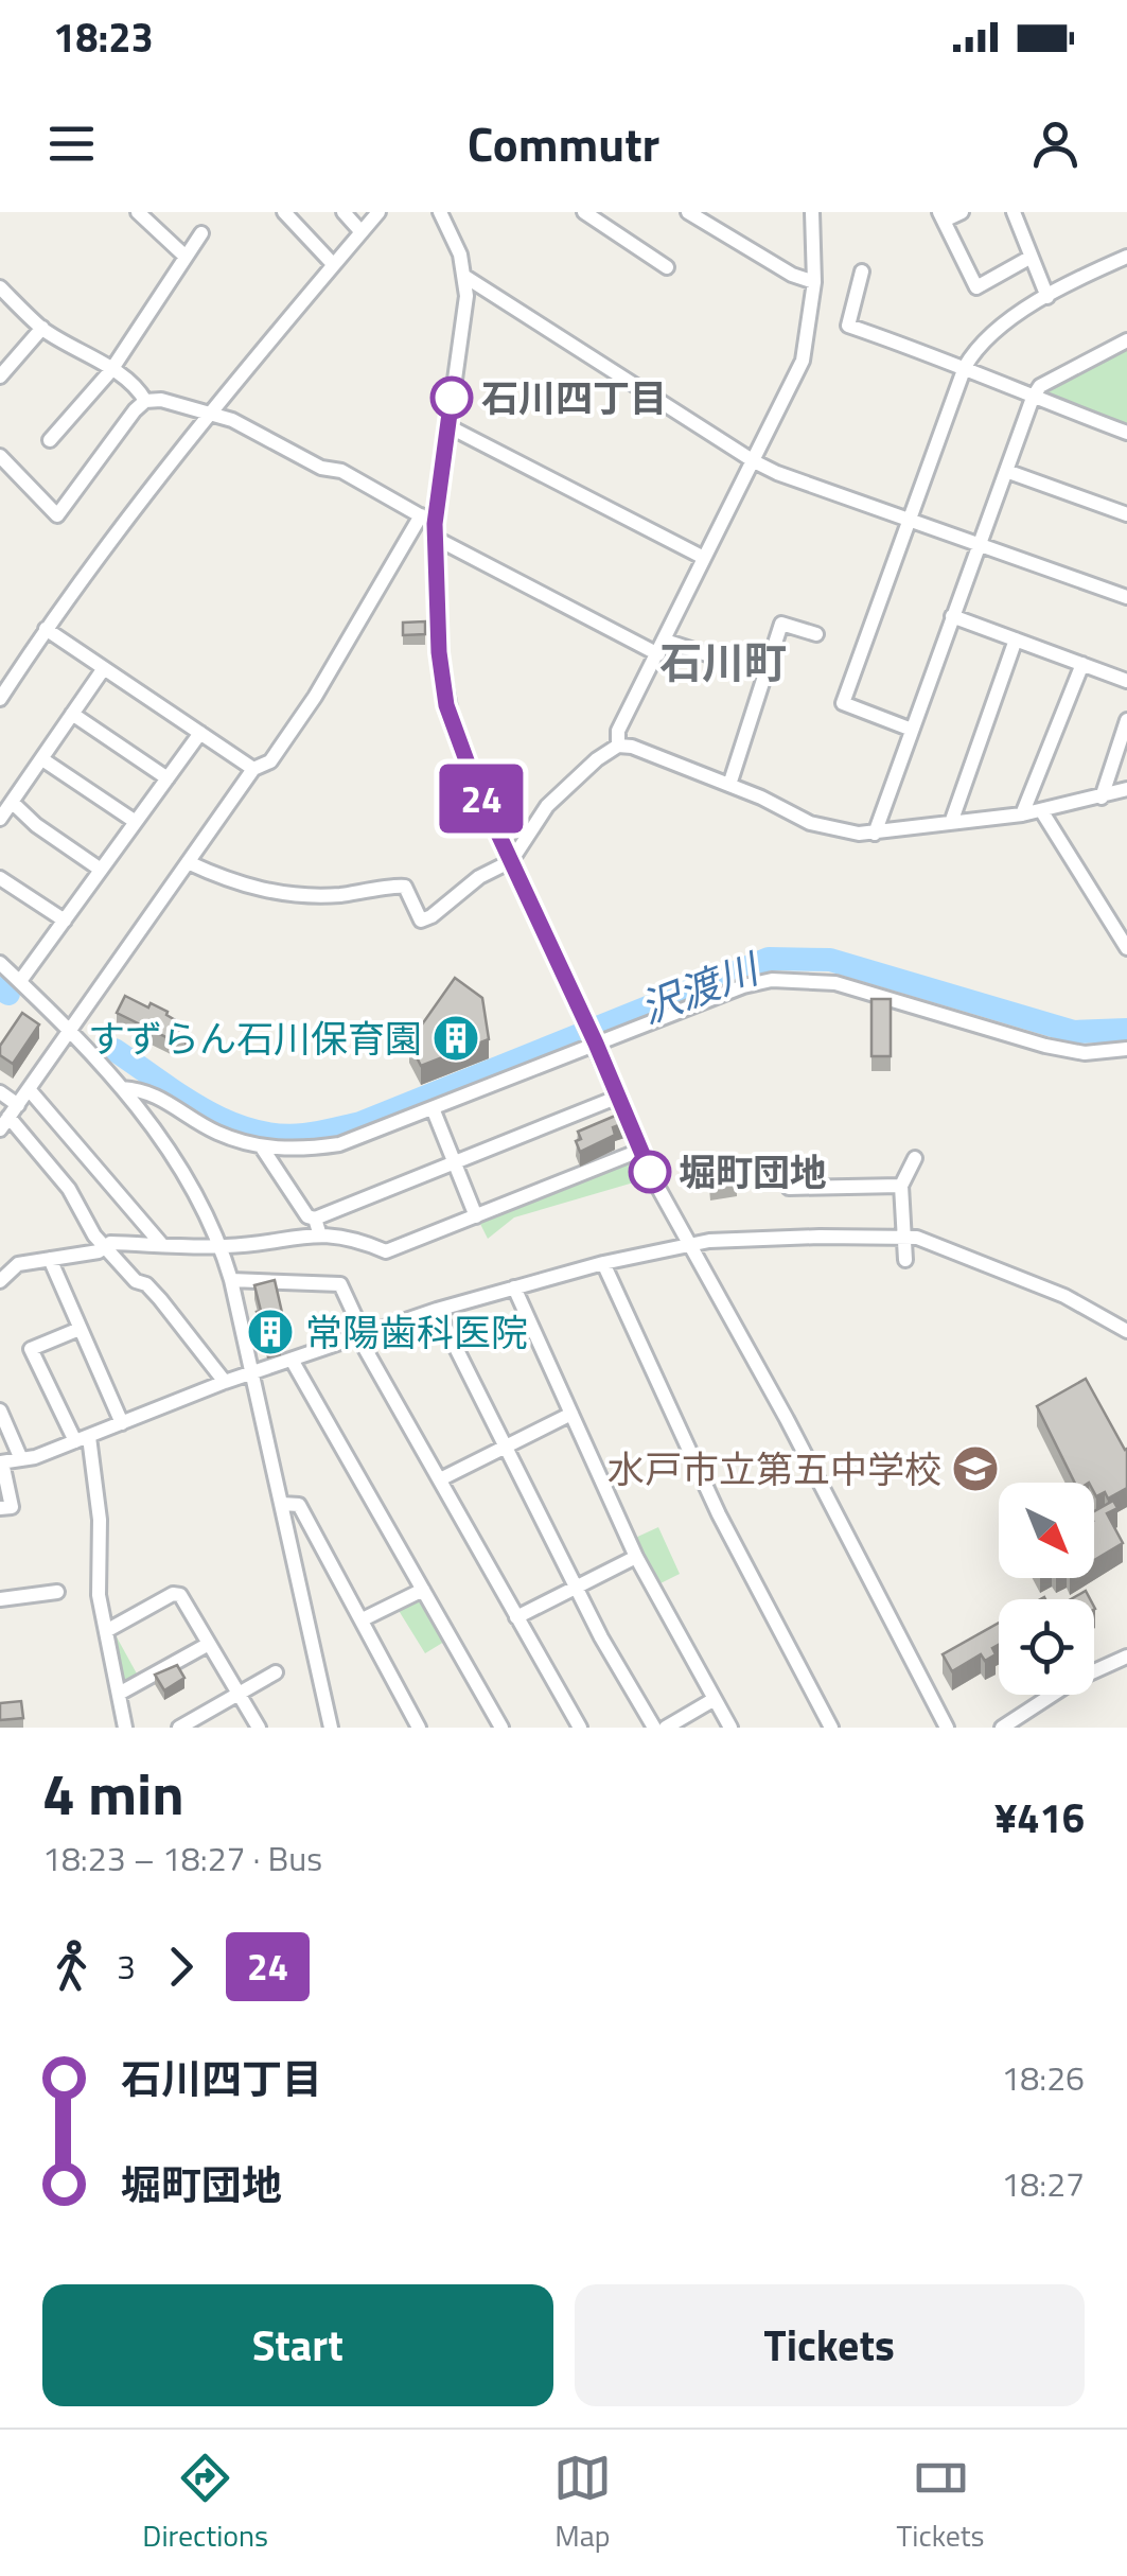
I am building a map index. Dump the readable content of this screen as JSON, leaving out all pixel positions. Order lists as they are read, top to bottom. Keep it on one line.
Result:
{"districts":["石川町"],"water":["沢渡川"],"places":{"other":["石川四丁目","堀町団地"],"building":["すずらん石川保育園","常陽歯科医院"],"school or university":["水戸市立第五中学校"]},"lines":["bus line 24"],"north":"bottom right","page":{"status":"18:23","header":"Commutr","on_map":"24","heading":["4 min","18:23 – 18:27 · Bus","¥416"],"legs":["3","24"],"list":[{"name":"石川四丁目","value":"18:26"},{"name":"堀町団地","value":"18:27"}],"buttons":["Start","Tickets"],"tabs":["Directions","Map","Tickets"]}}
